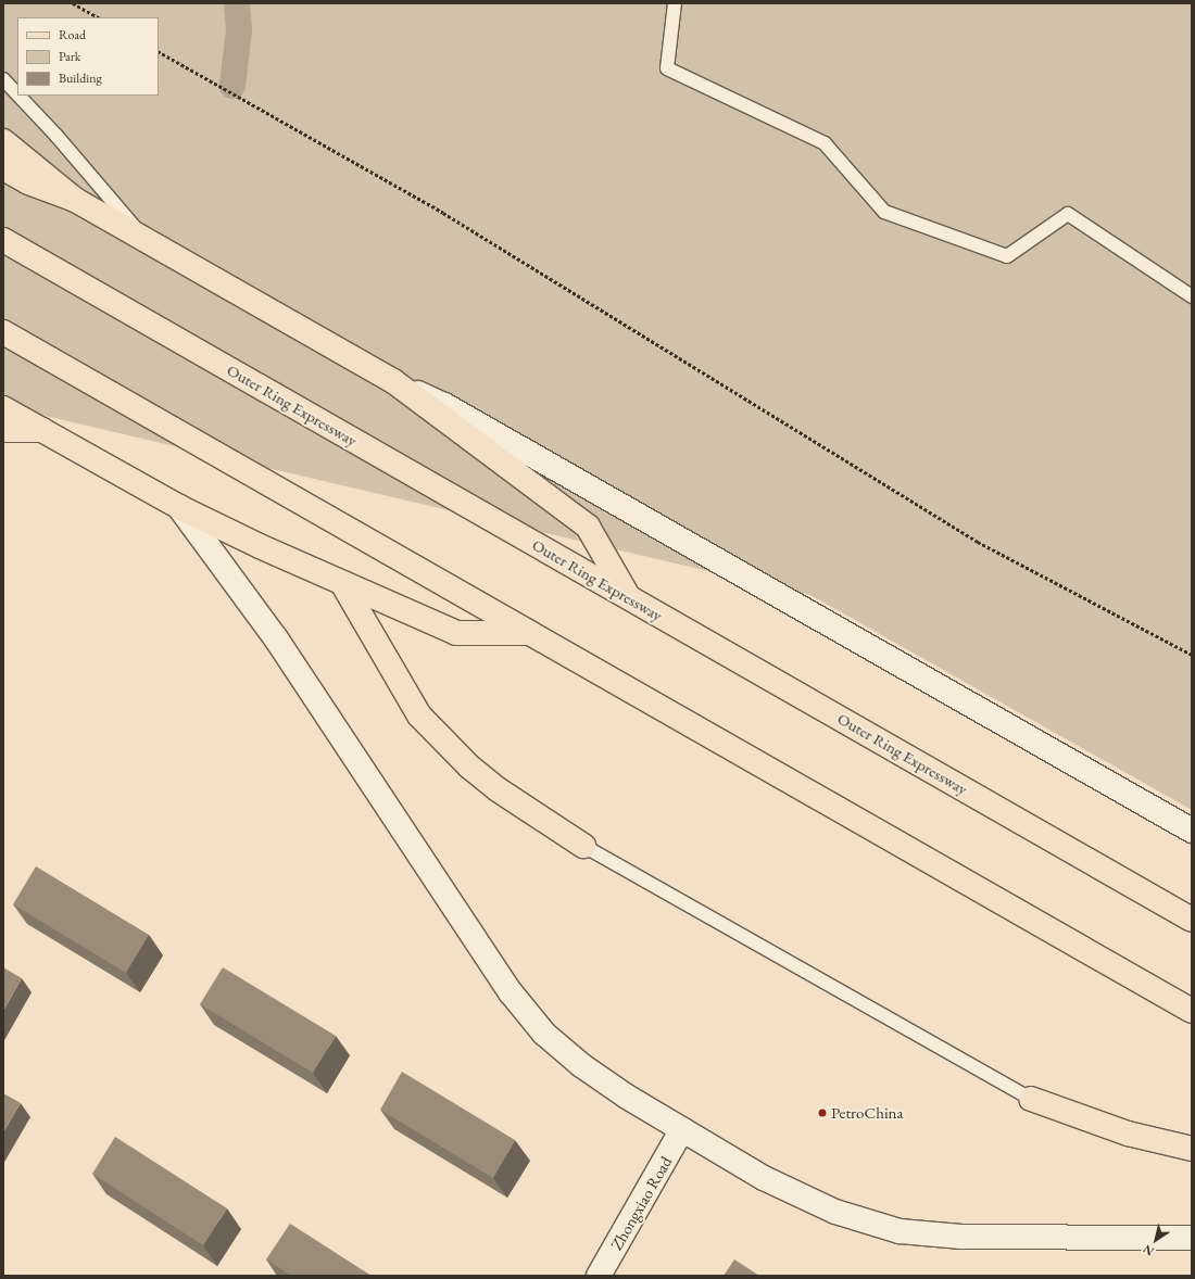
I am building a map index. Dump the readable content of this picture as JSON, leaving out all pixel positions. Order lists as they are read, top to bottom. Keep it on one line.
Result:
{"streets":{"main road":["Outer Ring Expressway","Zhongxiao Road"]},"places":["PetroChina"],"legend":["Road","Park","Building"],"north":"bottom left"}
